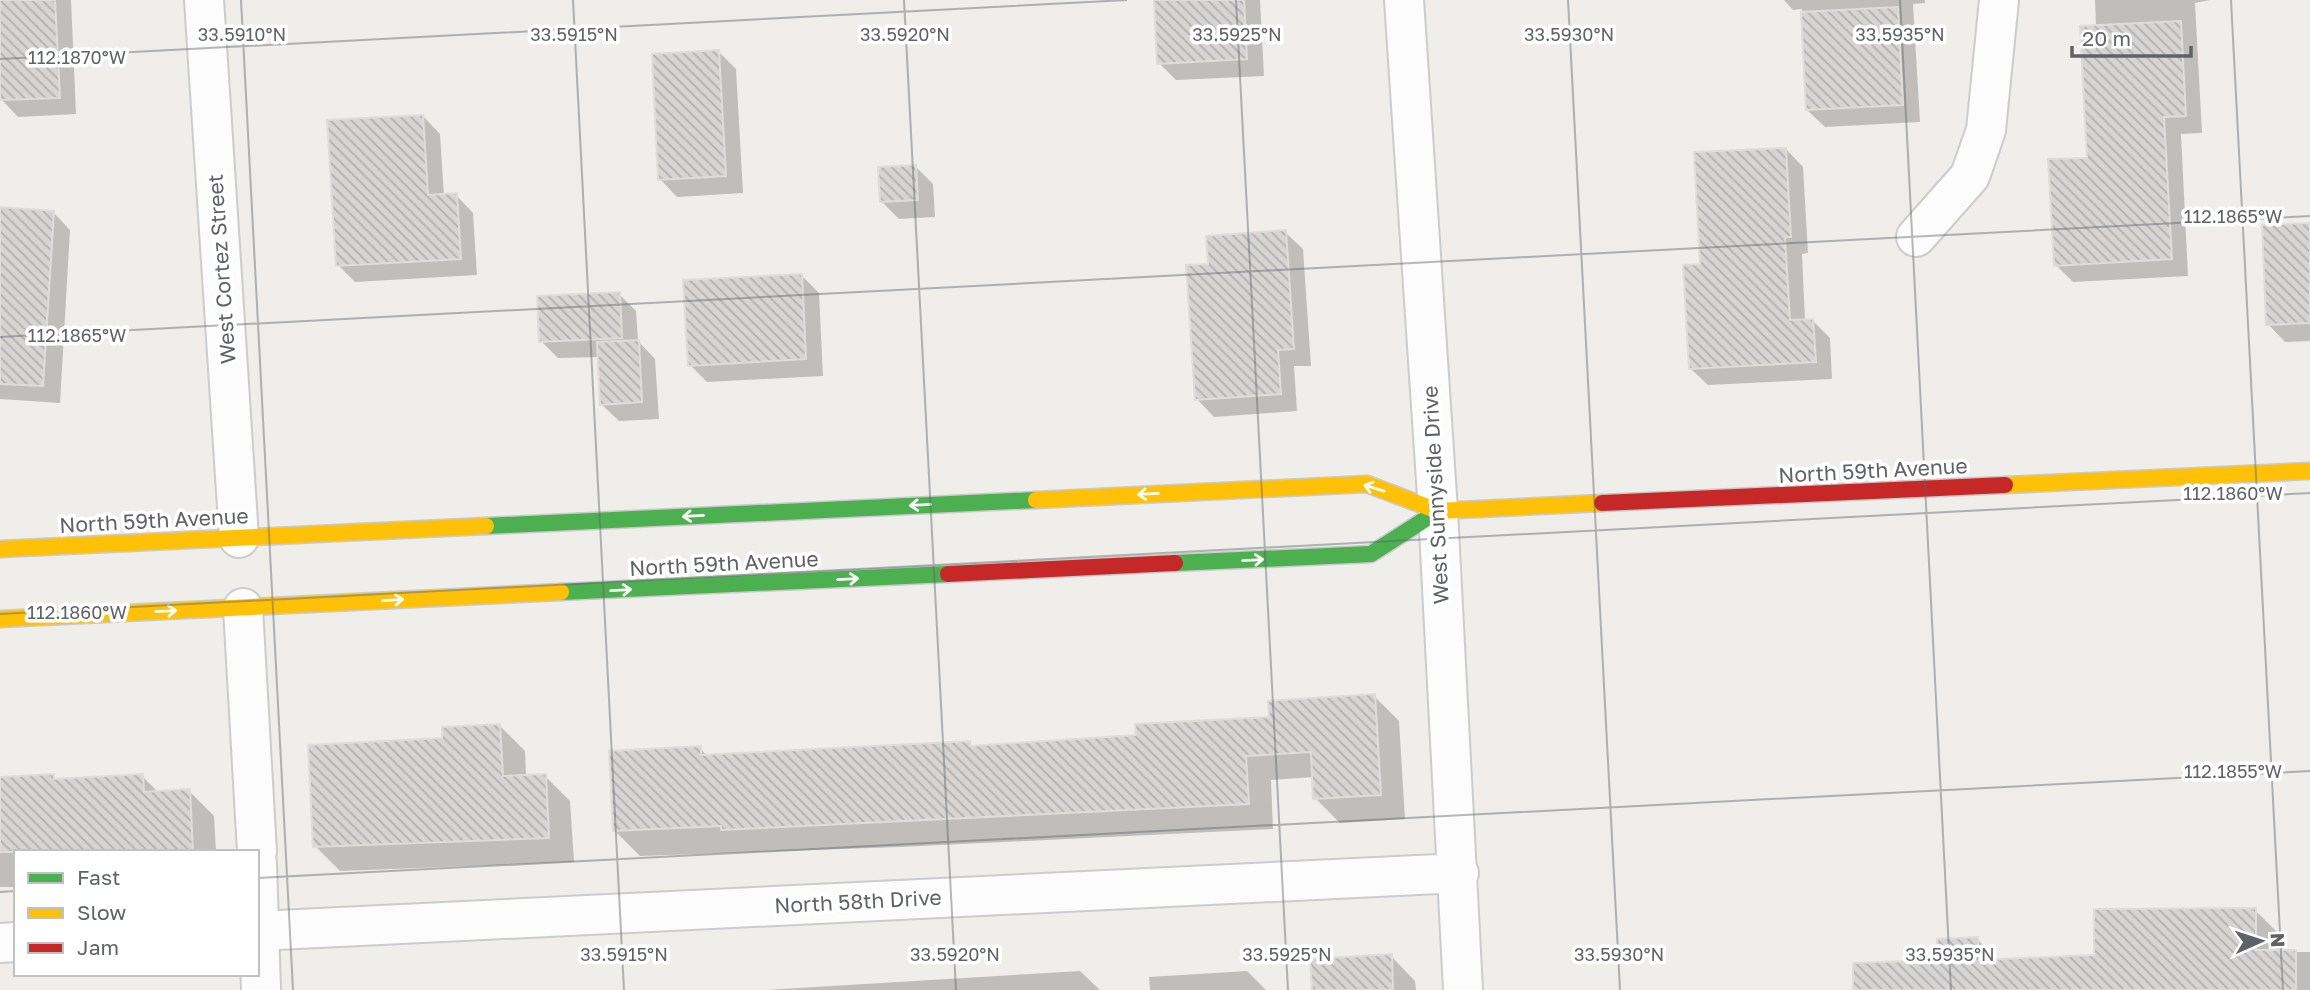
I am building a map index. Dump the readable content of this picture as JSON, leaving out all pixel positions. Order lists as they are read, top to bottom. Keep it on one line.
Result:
{"streets":{"main road":["North 59th Avenue"],"street":["West Cortez Street","West Sunnyside Drive","North 58th Drive"]},"crossings":[["West Cortez Street","North 59th Avenue"],["North 59th Avenue","West Sunnyside Drive"],["West Sunnyside Drive","North 58th Drive"]],"legend":["Fast","Slow","Jam"],"scale_bar":"20 m","north":"right","coordinates":["33.5910°N","33.5915°N","33.5920°N","33.5925°N","33.5930°N","33.5935°N","112.1870°W","112.1865°W","112.1860°W","112.1855°W"]}
